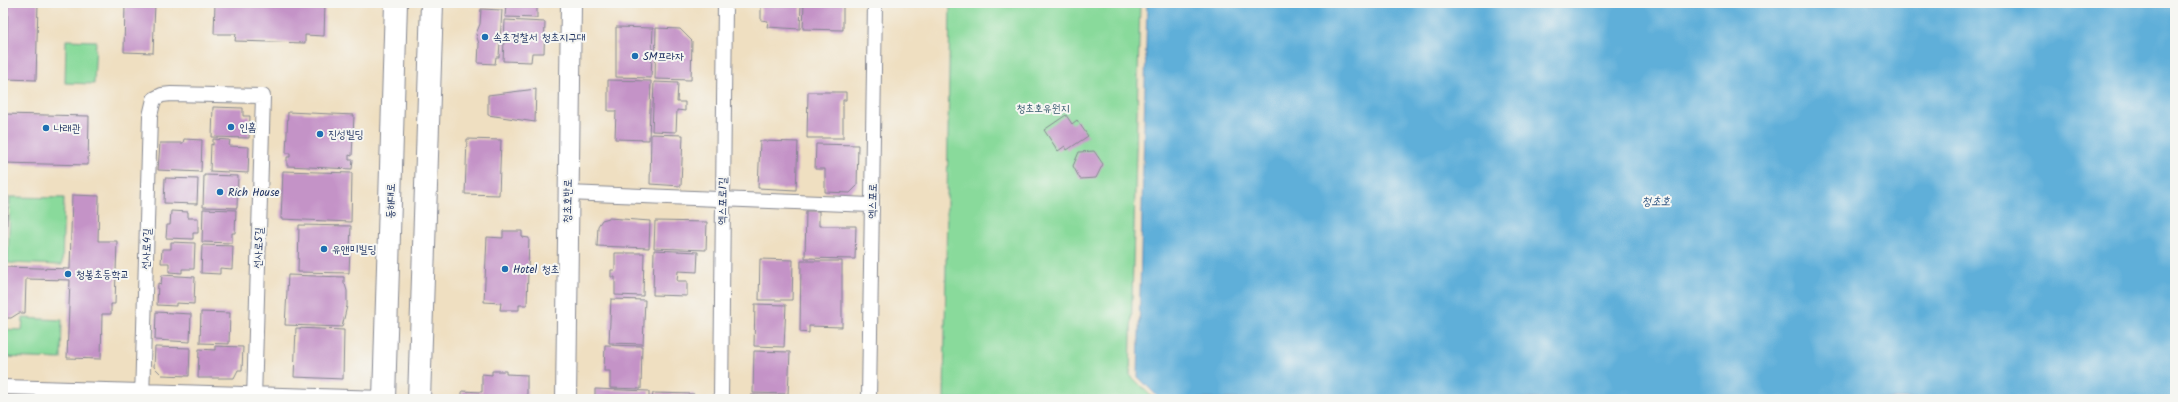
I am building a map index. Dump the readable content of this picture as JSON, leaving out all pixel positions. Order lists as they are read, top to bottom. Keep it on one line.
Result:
{"streets":{"main road":["동해대로"],"street":["청초호반로","엑스포로1길","엑스포로","선사로5길","선사로4길"]},"crossings":[["선사로5길","선사로4길"]],"water":["청초호"],"parks":["청초호유원지"],"places":["속초경찰서 청초지구대","SM프라자","인홈","나래관","진성빌딩","Rich House","유앤미빌딩","Hotel 청초","청봉초등학교"]}
